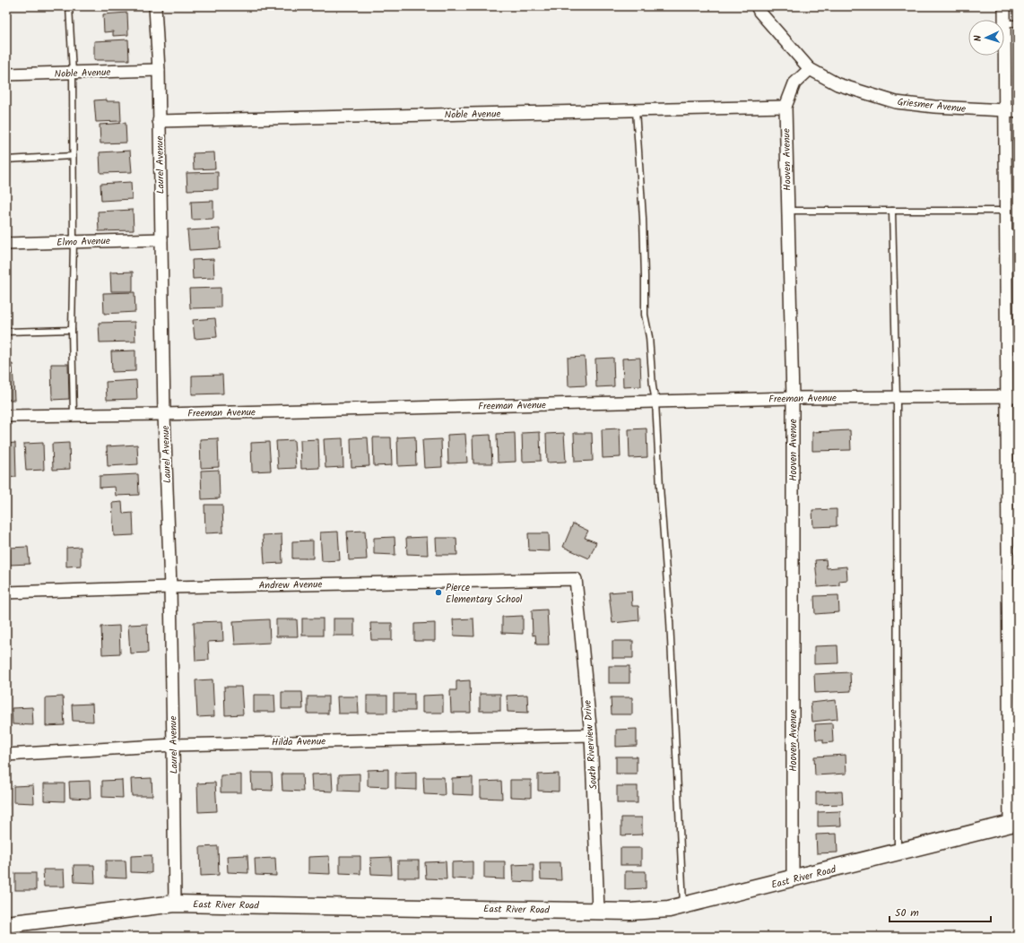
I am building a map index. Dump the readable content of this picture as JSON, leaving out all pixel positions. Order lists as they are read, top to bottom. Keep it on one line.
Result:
{"streets":{"street":["Noble Avenue","Griesmer Avenue","Hooven Avenue","Laurel Avenue","Elmo Avenue","Freeman Avenue","Andrew Avenue","Hilda Avenue","South Riverview Drive","East River Road"]},"crossings":[["Noble Avenue","Hooven Avenue"],["Noble Avenue","Laurel Avenue"],["Griesmer Avenue","Hooven Avenue"],["Hooven Avenue","Freeman Avenue"],["Hooven Avenue","East River Road"],["Laurel Avenue","Elmo Avenue"],["Laurel Avenue","Freeman Avenue"],["Laurel Avenue","Andrew Avenue"],["Laurel Avenue","Hilda Avenue"],["Laurel Avenue","East River Road"],["Andrew Avenue","South Riverview Drive"],["Hilda Avenue","South Riverview Drive"],["South Riverview Drive","East River Road"]],"places":["Pierce Elementary School"],"scale_bar":"50 m","north":"left"}
